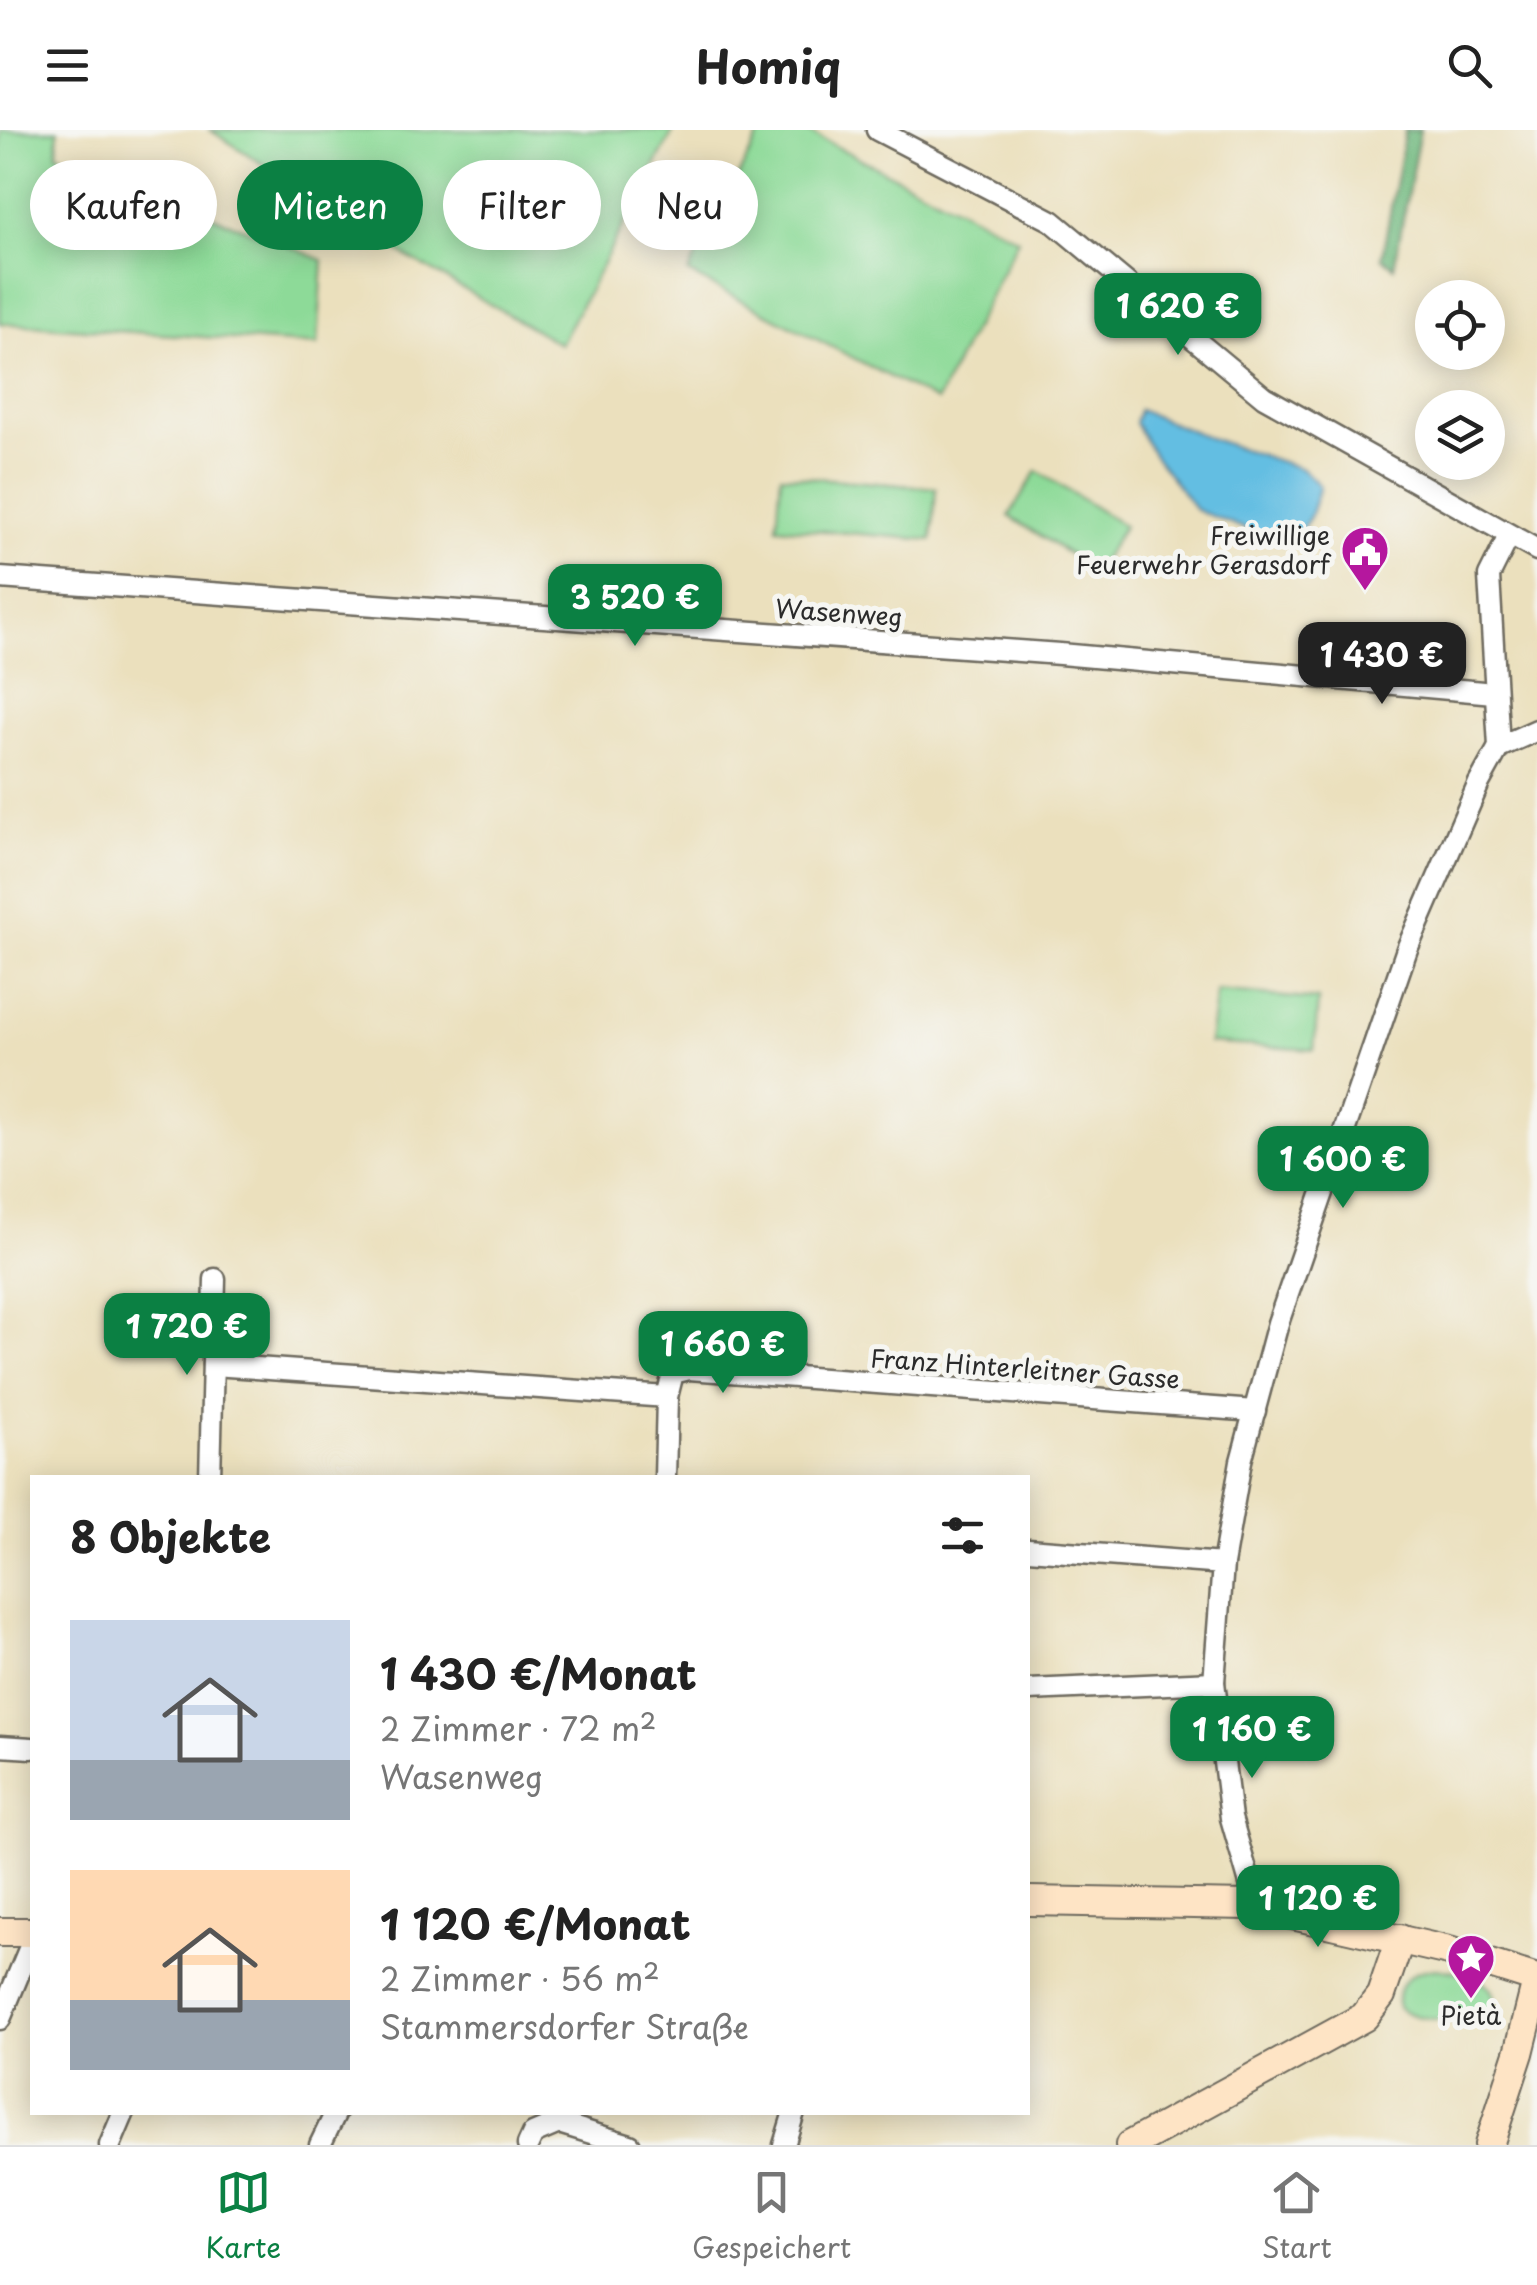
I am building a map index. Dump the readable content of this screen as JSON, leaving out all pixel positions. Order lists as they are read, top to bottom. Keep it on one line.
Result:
{"streets":{"street":["Wasenweg","Franz Hinterleitner Gasse"]},"places":{"public building":["Freiwillige Feuerwehr Gerasdorf"],"place":["Pietà"]},"page":{"header":"Homiq","chip":["Kaufen","Mieten","Filter","Neu"],"price":["1 620 €","3 520 €","1 430 €","1 600 €","1 720 €","1 660 €","1 160 €","1 120 €"],"heading":"8 Objekte","list":[{"name":"1 430 €/Monat","note":"2 Zimmer · 72 m² · Wasenweg"},{"name":"1 120 €/Monat","note":"2 Zimmer · 56 m² · Stammersdorfer Straße"}],"tabs":["Karte","Gespeichert","Start"]}}
